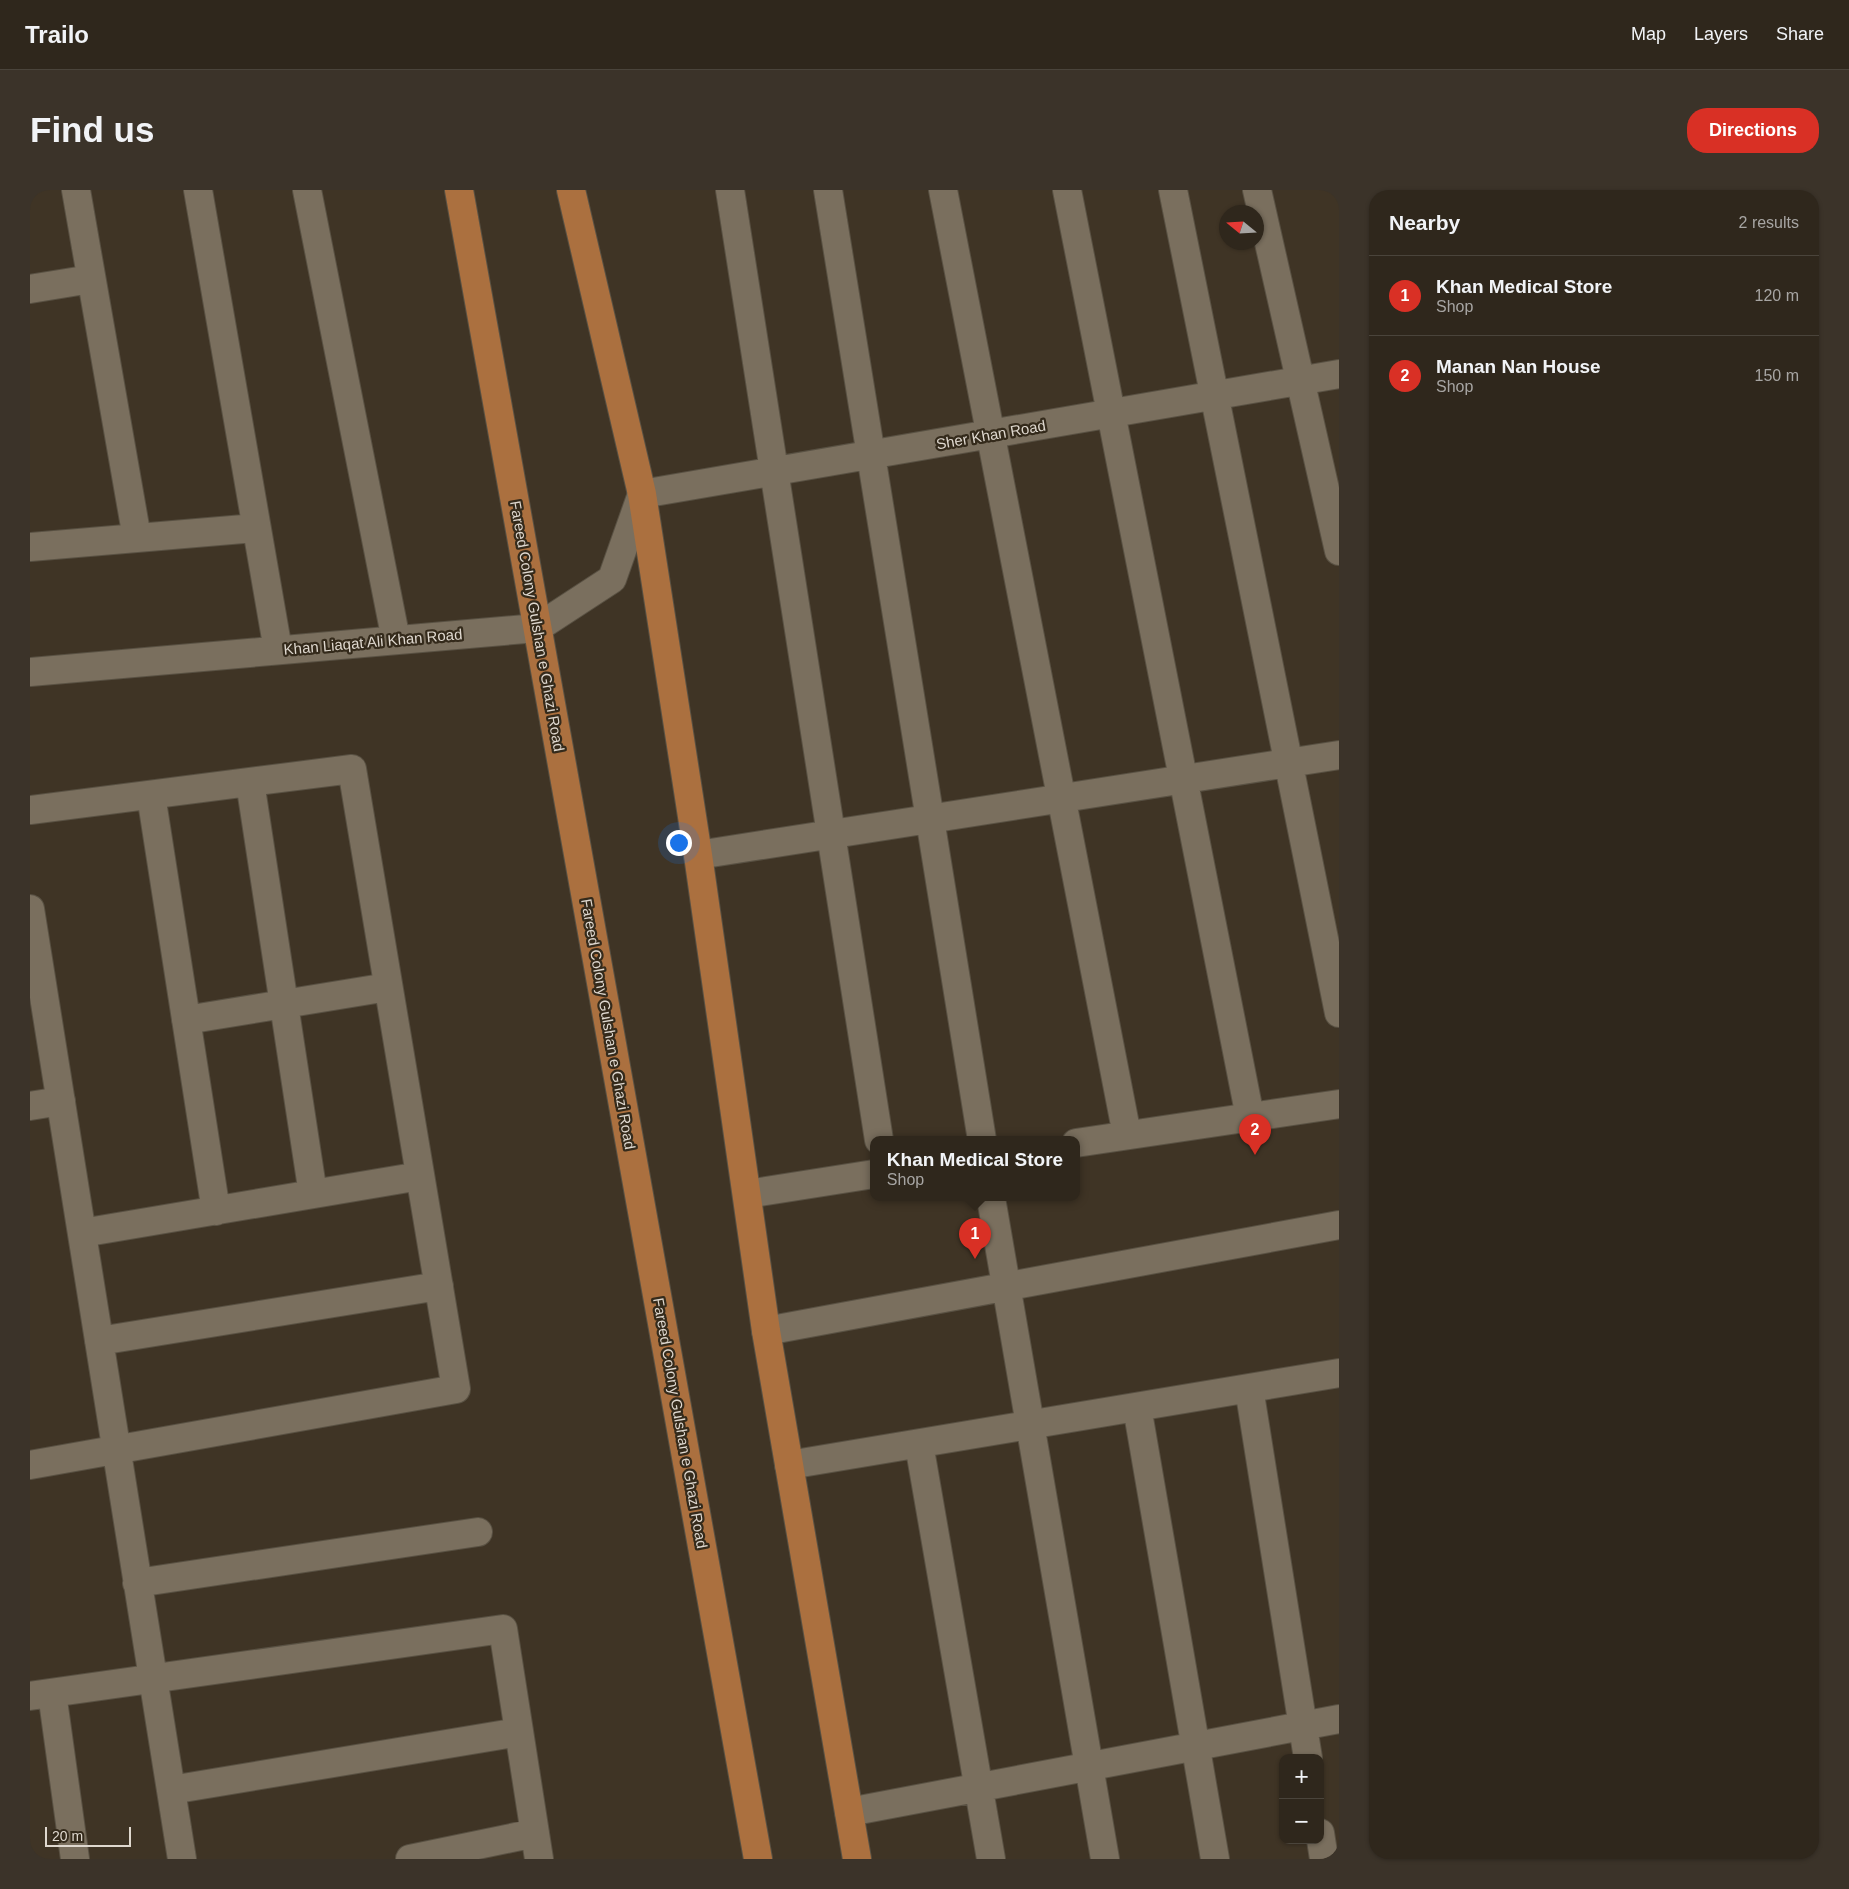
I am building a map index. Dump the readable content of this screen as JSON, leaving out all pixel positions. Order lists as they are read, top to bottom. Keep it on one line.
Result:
{"streets":{"main road":["Fareed Colony Gulshan e Ghazi Road"],"street":["Sher Khan Road","Khan Liaqat Ali Khan Road"]},"crossings":[["Sher Khan Road","Khan Liaqat Ali Khan Road"],["Fareed Colony Gulshan e Ghazi Road","Khan Liaqat Ali Khan Road"]],"scale_bar":"20 m","north":"left","page":{"header":"Trailo","nav":["Map","Layers","Share"],"buttons":"Directions","title":"Find us","heading":["Nearby","2 results"],"list":[{"mark":"1","name":"Khan Medical Store","note":"Shop","value":"120 m"},{"mark":"2","name":"Manan Nan House","note":"Shop","value":"150 m"}],"pins":["2","1"],"popup":["Khan Medical Store","Shop"],"map_buttons":["+","−"],"scale":"20 m"}}
